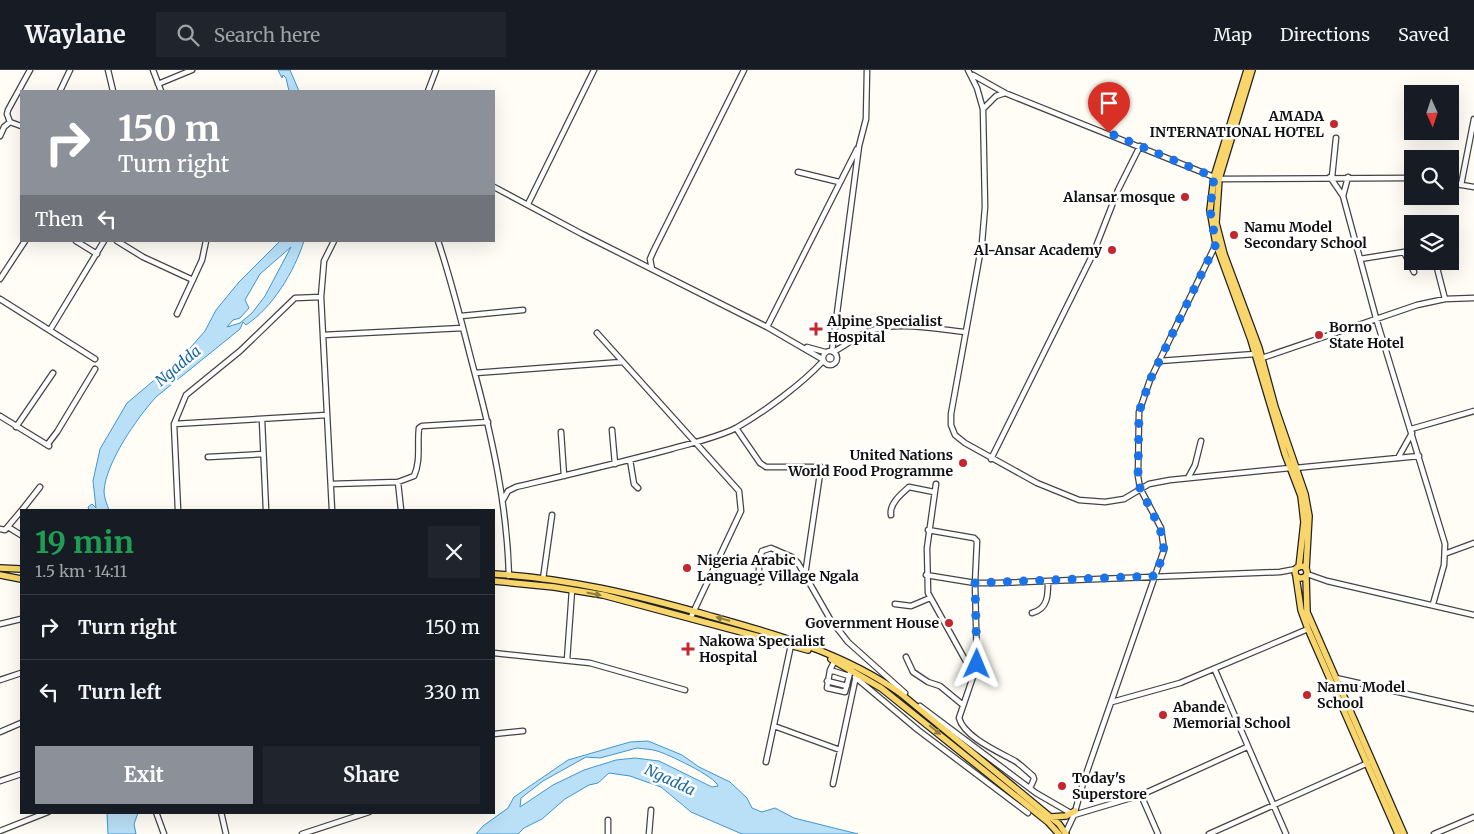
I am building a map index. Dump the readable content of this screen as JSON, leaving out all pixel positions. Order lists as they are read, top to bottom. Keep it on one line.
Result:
{"water":["Ngadda"],"places":{"other":["AMADA INTERNATIONAL HOTEL","Alansar mosque","Namu Model Secondary School","Al-Ansar Academy","Borno State Hotel","United Nations World Food Programme","Nigeria Arabic Language Village Ngala","Government House","Namu Model School","Abande Memorial School","Today's Superstore"],"health":["Alpine Specialist Hospital","Nakowa Specialist Hospital"]},"north":"bottom","page":{"header":"Waylane","search":"Search here","nav":["Map","Directions","Saved"],"turn":["150 m","Turn right"],"then":"Then","heading":["19 min","1.5 km · 14:11"],"list":[{"name":"Turn right","value":"150 m"},{"name":"Turn left","value":"330 m"}],"buttons":["Exit","Share"]}}
